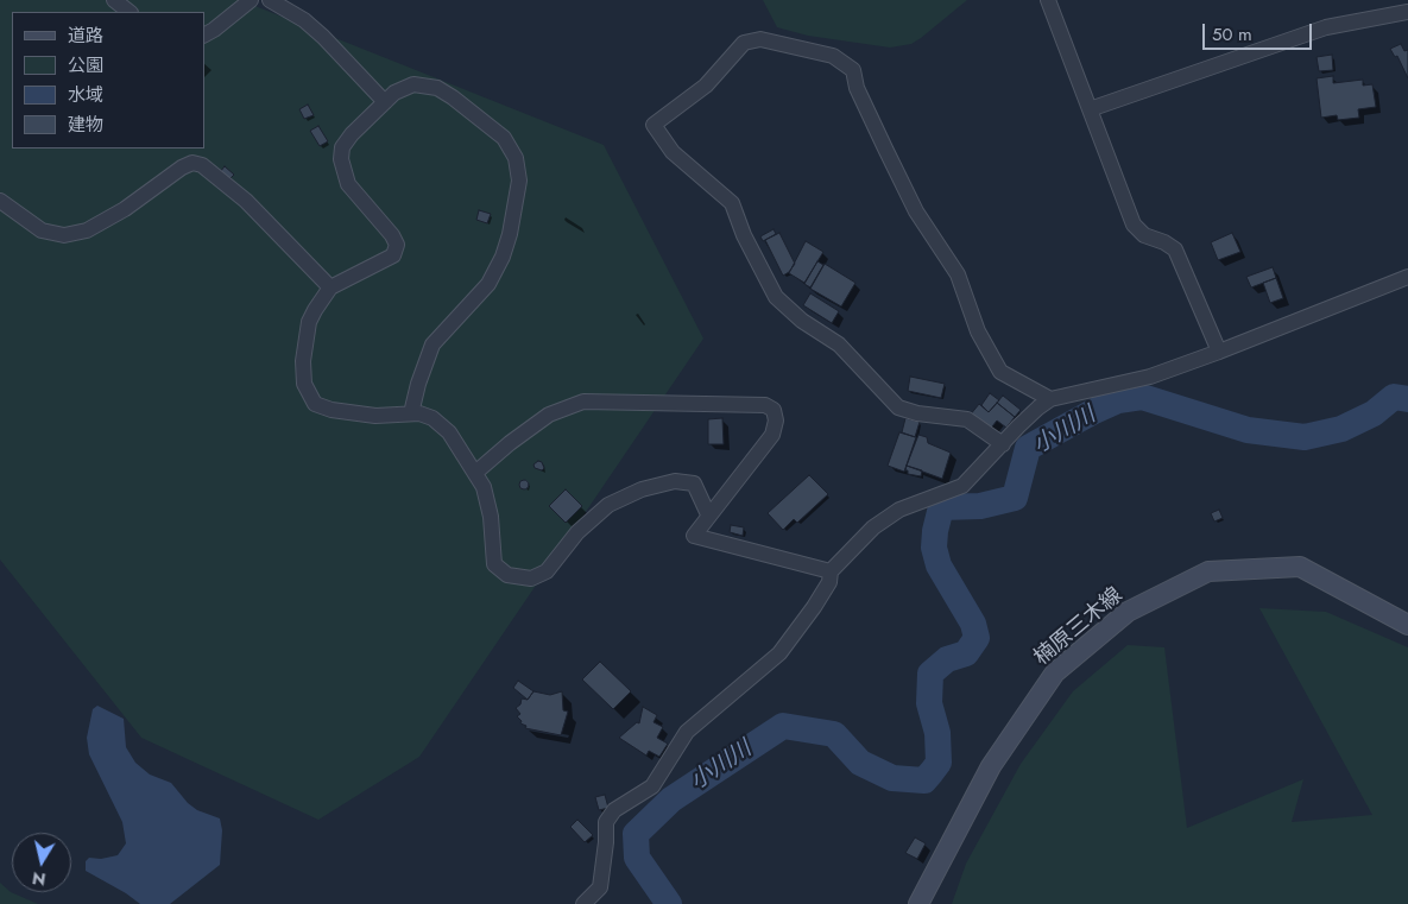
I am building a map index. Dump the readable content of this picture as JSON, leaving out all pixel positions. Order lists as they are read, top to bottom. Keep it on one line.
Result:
{"streets":{"main road":["楠原三木線"]},"water":["小川川"],"legend":["道路","公園","水域","建物"],"scale_bar":"50 m","north":"bottom"}
